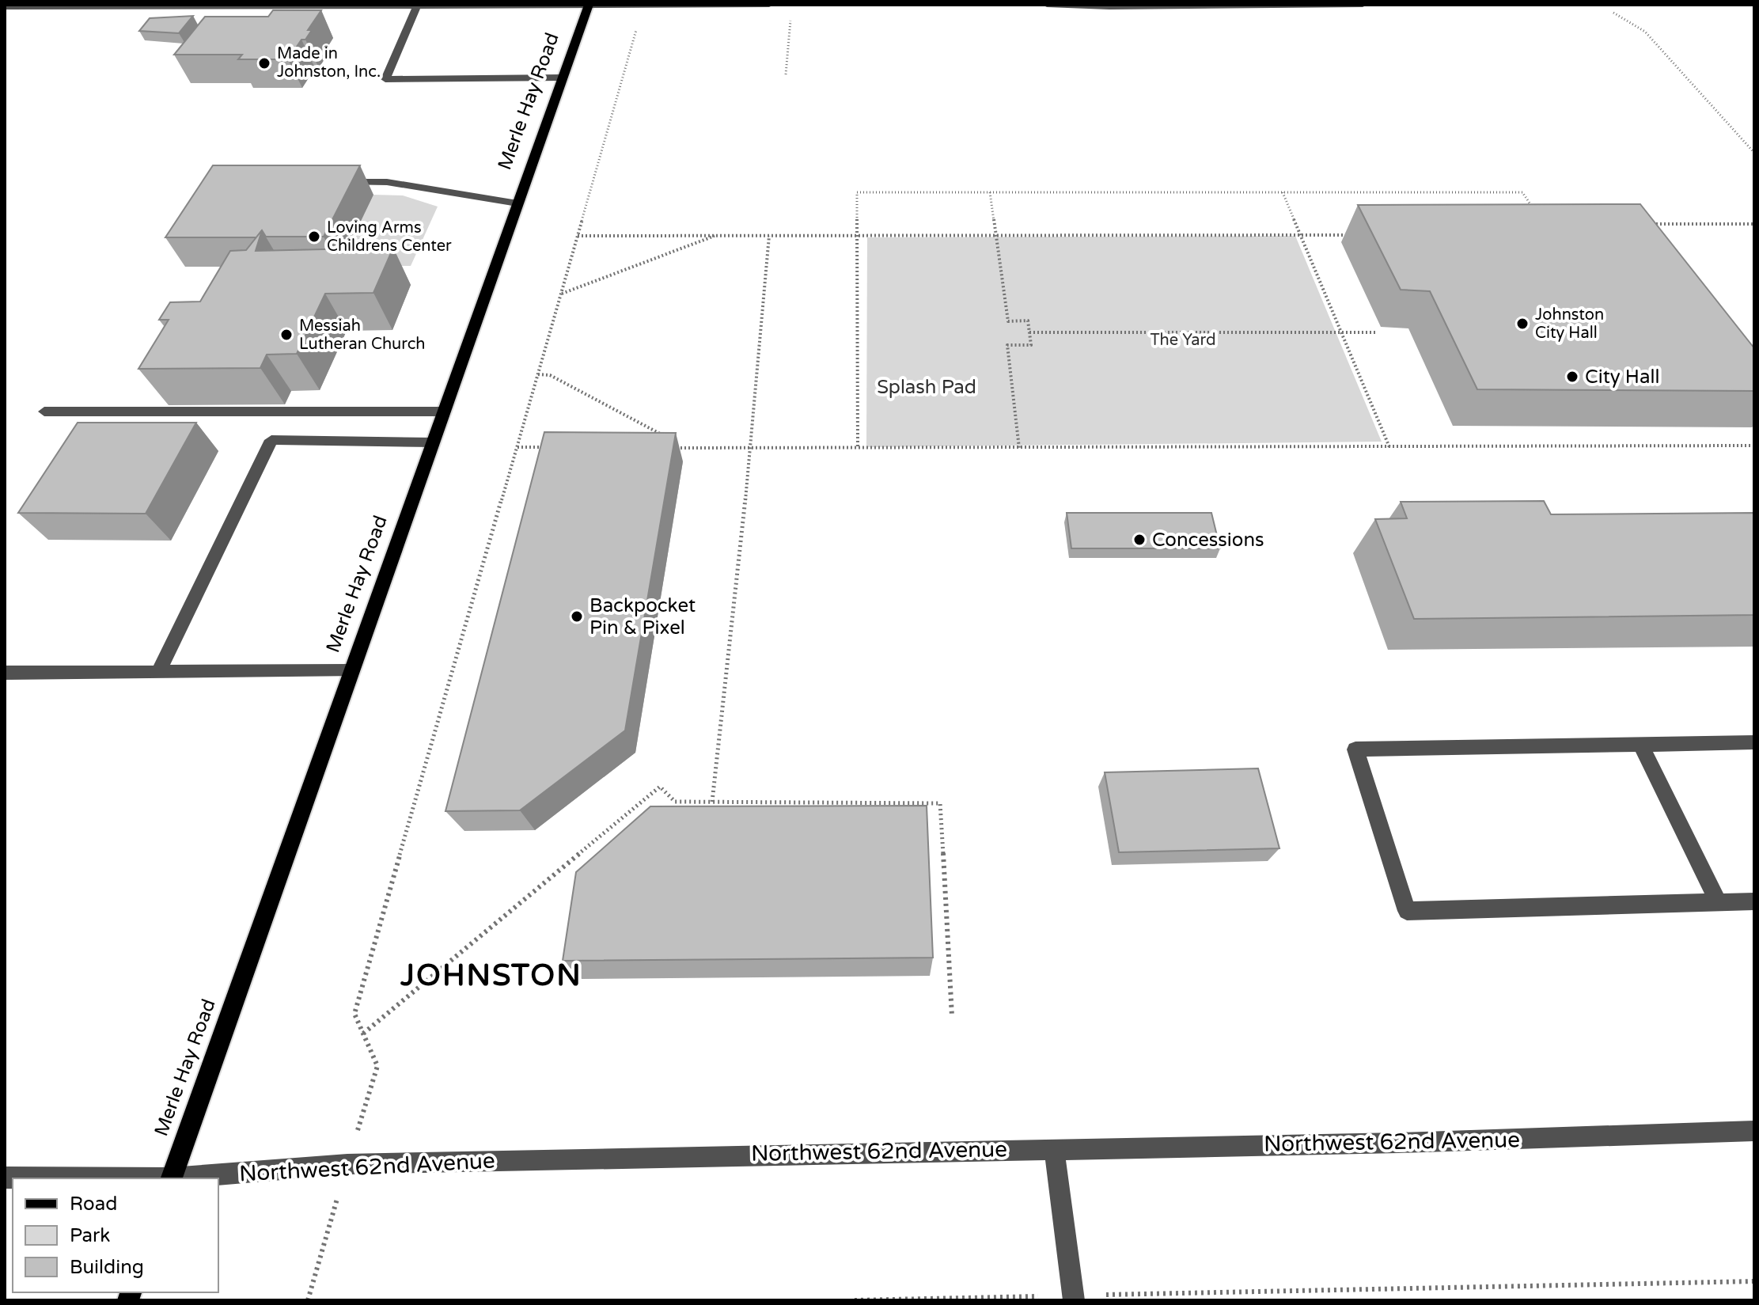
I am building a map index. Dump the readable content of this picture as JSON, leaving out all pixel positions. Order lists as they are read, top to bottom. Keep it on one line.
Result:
{"streets":{"main road":["Merle Hay Road"],"street":["Northwest 62nd Avenue"]},"districts":["JOHNSTON"],"parks":["The Yard","Splash Pad"],"places":["Made in Johnston, Inc.","Loving Arms Childrens Center","Johnston City Hall","Messiah Lutheran Church","City Hall","Concessions","Backpocket Pin & Pixel"],"legend":["Road","Park","Building"]}
